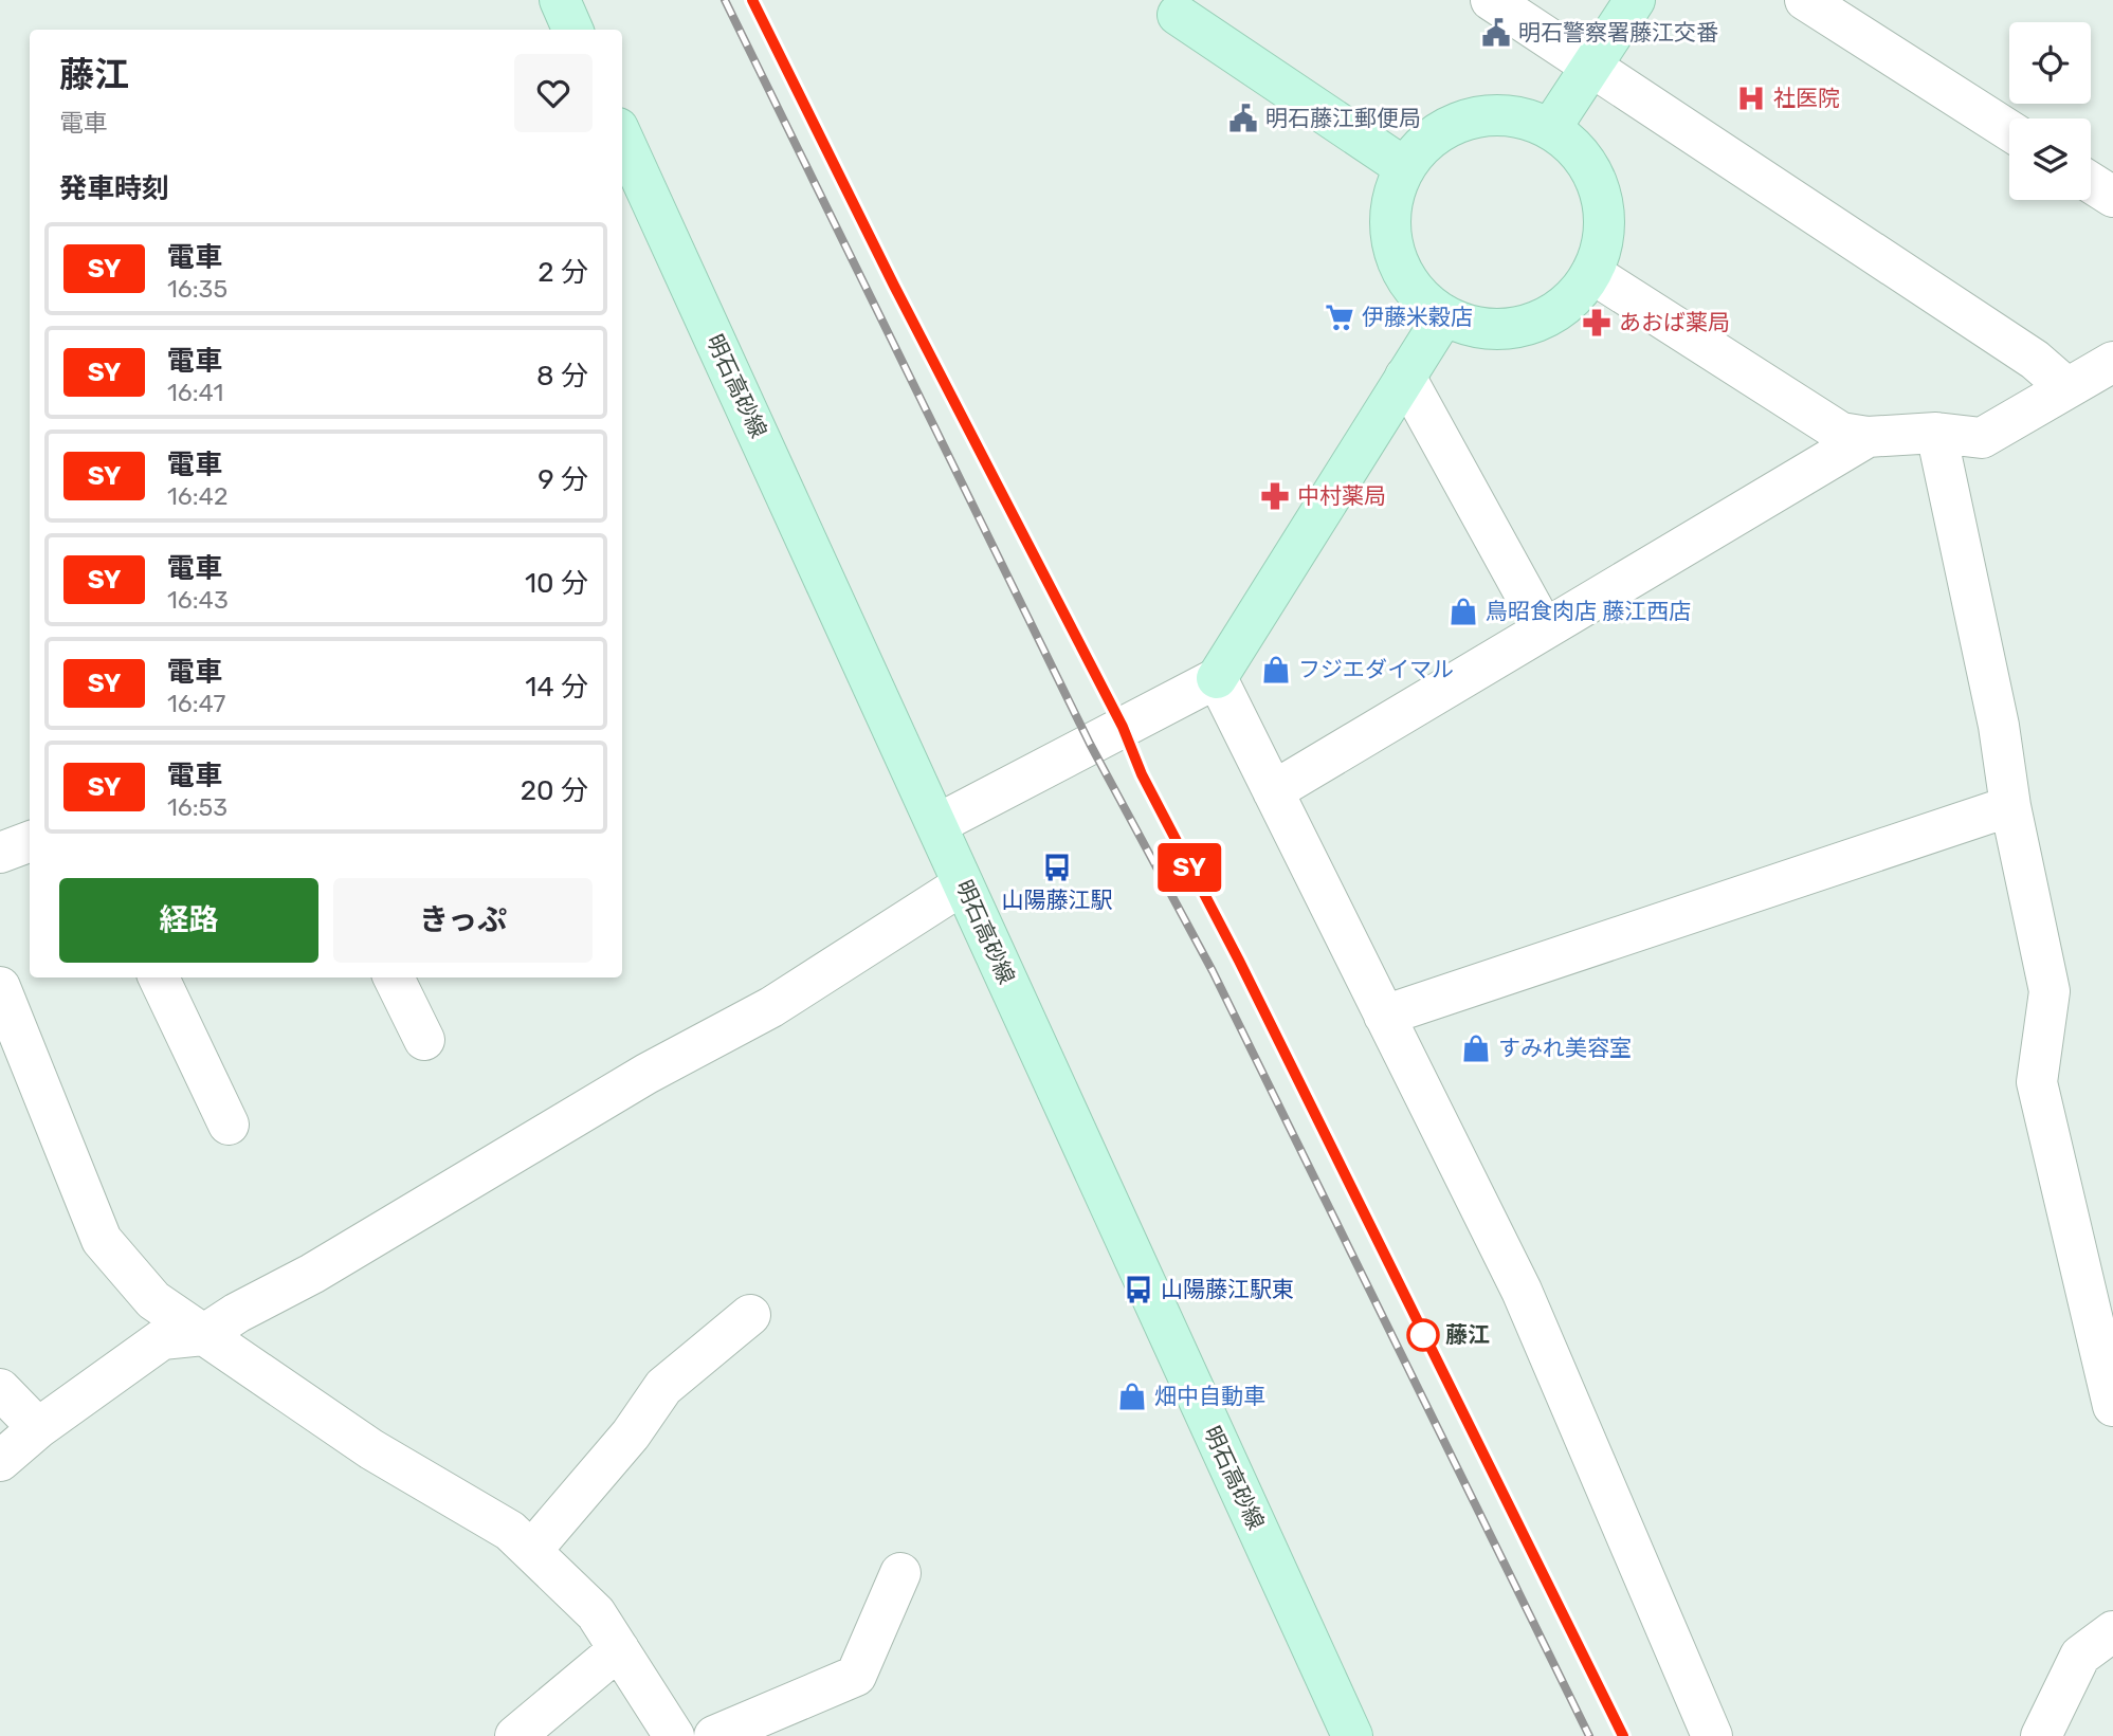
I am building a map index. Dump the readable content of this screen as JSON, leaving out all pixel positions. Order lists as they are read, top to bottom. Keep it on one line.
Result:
{"streets":{"main road":["明石高砂線"]},"places":{"public building":["明石警察署藤江交番","明石藤江郵便局"],"hospital":["社医院"],"supermarket":["伊藤米穀店"],"pharmacy":["あおば薬局","中村薬局"],"shop":["鳥昭食肉店 藤江西店","フジエダイマル","すみれ美容室","畑中自動車"],"bus stop":["山陽藤江駅","山陽藤江駅東"],"other":["藤江"]},"page":{"on_map":"SY","heading":[["藤江","電車"],"発車時刻"],"list":[{"mark":"SY","name":"電車","note":"16:35","value":"2 分"},{"mark":"SY","name":"電車","note":"16:41","value":"8 分"},{"mark":"SY","name":"電車","note":"16:42","value":"9 分"},{"mark":"SY","name":"電車","note":"16:43","value":"10 分"},{"mark":"SY","name":"電車","note":"16:47","value":"14 分"},{"mark":"SY","name":"電車","note":"16:53","value":"20 分"}],"buttons":["経路","きっぷ"]}}
